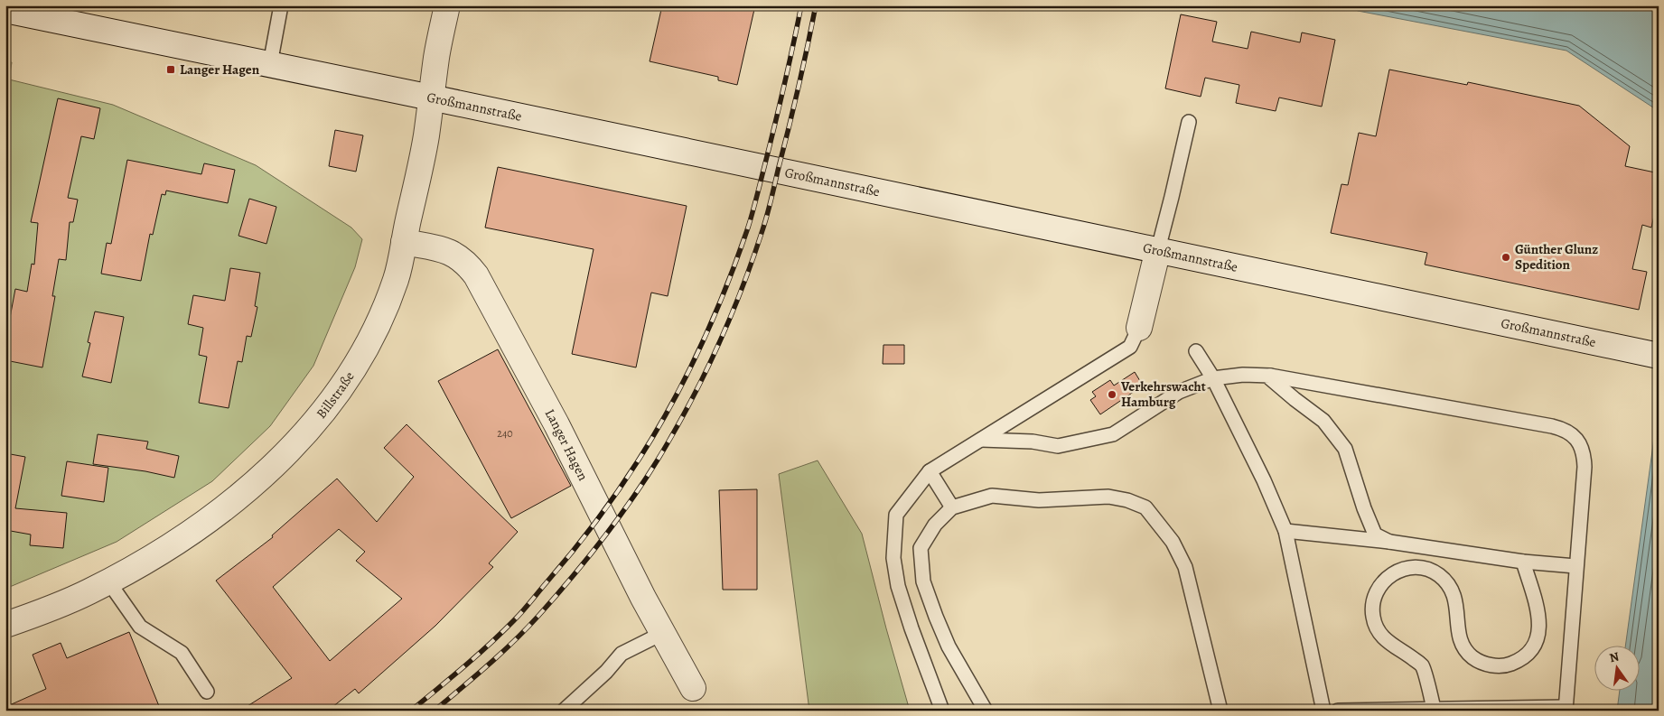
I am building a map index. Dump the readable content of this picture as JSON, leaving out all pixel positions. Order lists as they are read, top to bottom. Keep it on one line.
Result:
{"streets":{"main road":["Großmannstraße","Billstraße","Langer Hagen"]},"crossings":[["Großmannstraße","Billstraße"],["Billstraße","Langer Hagen"]],"places":{"transit":["Langer Hagen"],"other":["Günther Glunz Spedition","Verkehrswacht Hamburg"]},"house_numbers":["240"],"north":"top"}
